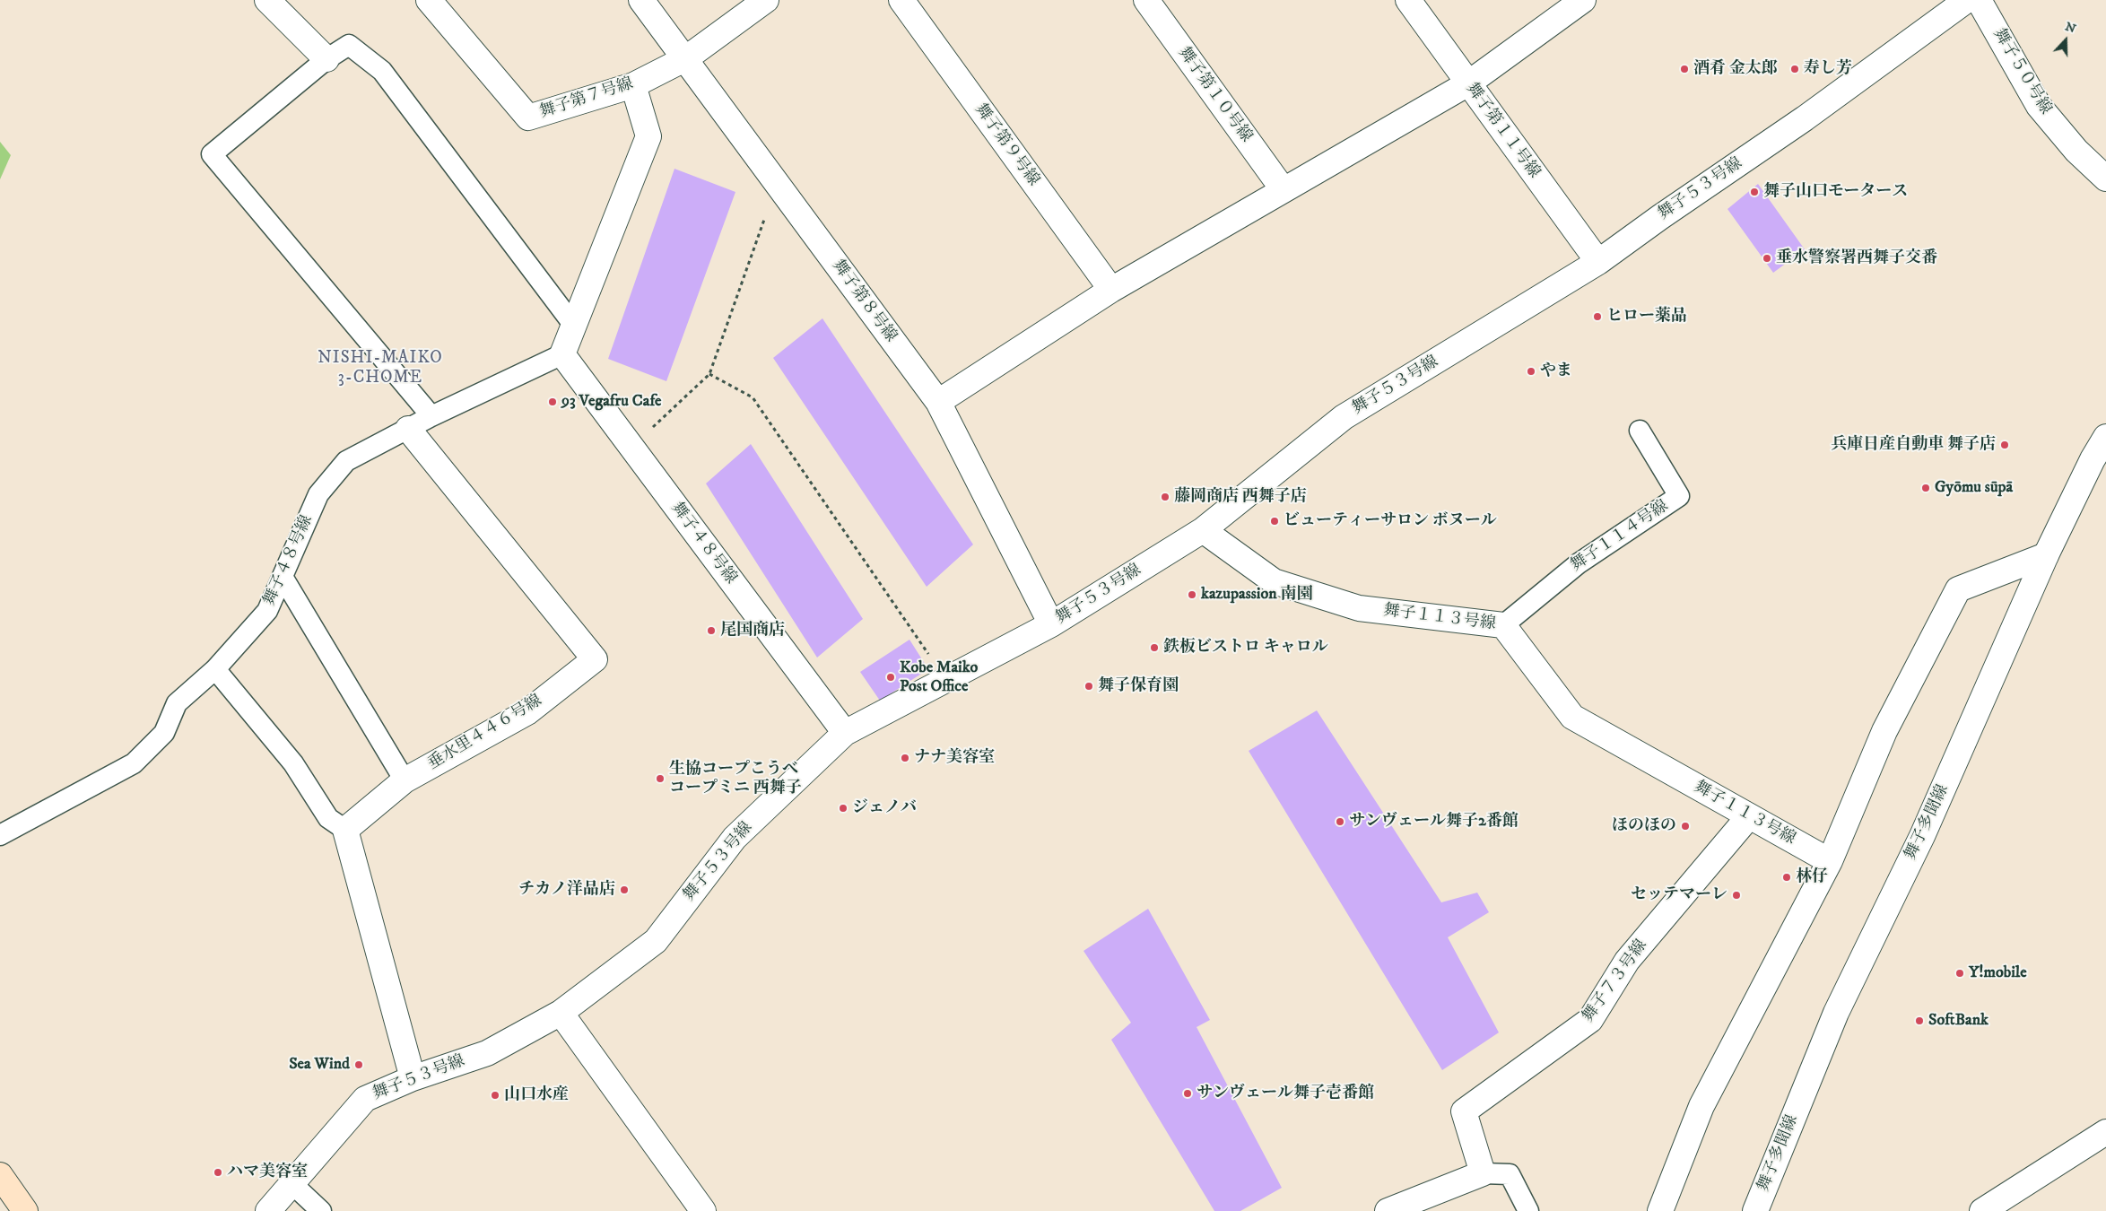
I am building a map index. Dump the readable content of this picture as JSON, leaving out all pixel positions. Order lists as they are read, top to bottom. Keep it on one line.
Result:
{"streets":{"street":["舞子５０号線","舞子第１０号線","舞子第７号線","舞子第１１号線","舞子第９号線","舞子５３号線","舞子第８号線","舞子４８号線","舞子１１３号線","垂水里４４６号線","舞子多聞線","舞子７３号線"],"lane":["舞子１１４号線"]},"crossings":[["舞子第７号線","舞子第８号線"],["舞子第１１号線","舞子５３号線"],["舞子５３号線","舞子第８号線"],["舞子５３号線","舞子４８号線"],["舞子５３号線","舞子１１３号線"],["舞子１１４号線","舞子１１３号線"],["舞子４８号線","垂水里４４６号線"],["舞子１１３号線","舞子７３号線"]],"districts":["NISHI-MAIKO 3-CHOME"],"places":["酒肴 金太郎","寿し芳","舞子山口モータース","垂水警察署西舞子交番","ヒロー薬品","やま","93 Vegafru Cafe","兵庫日産自動車 舞子店","Gyōmu sūpā","藤岡商店 西舞子店","ビューティーサロン ボヌール","kazupassion 南園","尾国商店","鉄板ビストロ キャロル","Kobe Maiko Post Office","舞子保育園","ナナ美容室","生協コープこうべ コープミニ 西舞子","ジェノバ","サンヴェール舞子2番館","ほのほの","林仔","チカノ洋品店","セッテマーレ","Y!mobile","SoftBank","Sea Wind","サンヴェール舞子壱番館","山口水産","ハマ美容室"],"north":"top"}
